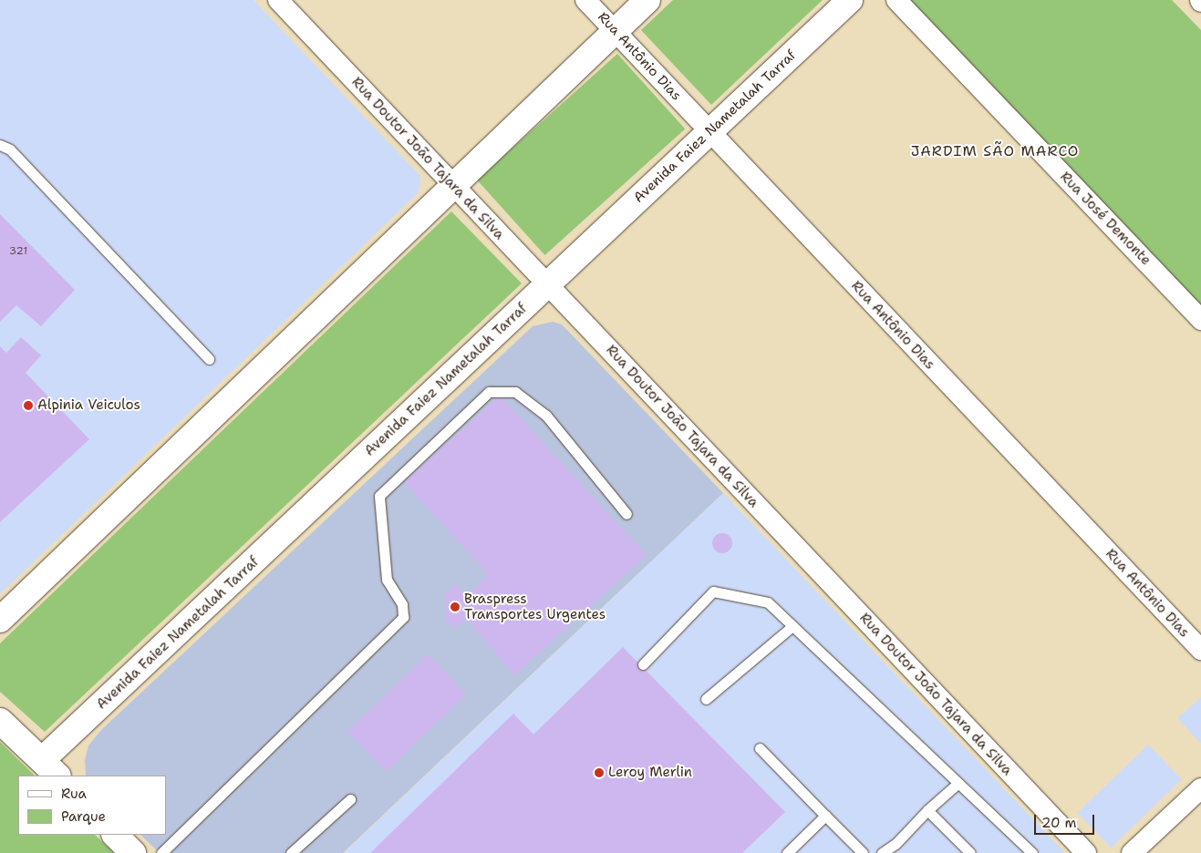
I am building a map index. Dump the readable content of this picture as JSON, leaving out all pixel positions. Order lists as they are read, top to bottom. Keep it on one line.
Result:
{"streets":{"street":["Rua Antônio Dias","Avenida Faiez Nametalah Tarraf","Rua Doutor João Tajara da Silva","Rua José Demonte"]},"crossings":[["Rua Antônio Dias","Avenida Faiez Nametalah Tarraf"],["Avenida Faiez Nametalah Tarraf","Rua Doutor João Tajara da Silva"]],"districts":["JARDIM SÃO MARCO"],"places":["Alpinia Veiculos","Braspress Transportes Urgentes","Leroy Merlin"],"house_numbers":["321"],"legend":["Rua","Parque"],"scale_bar":"20 m"}
